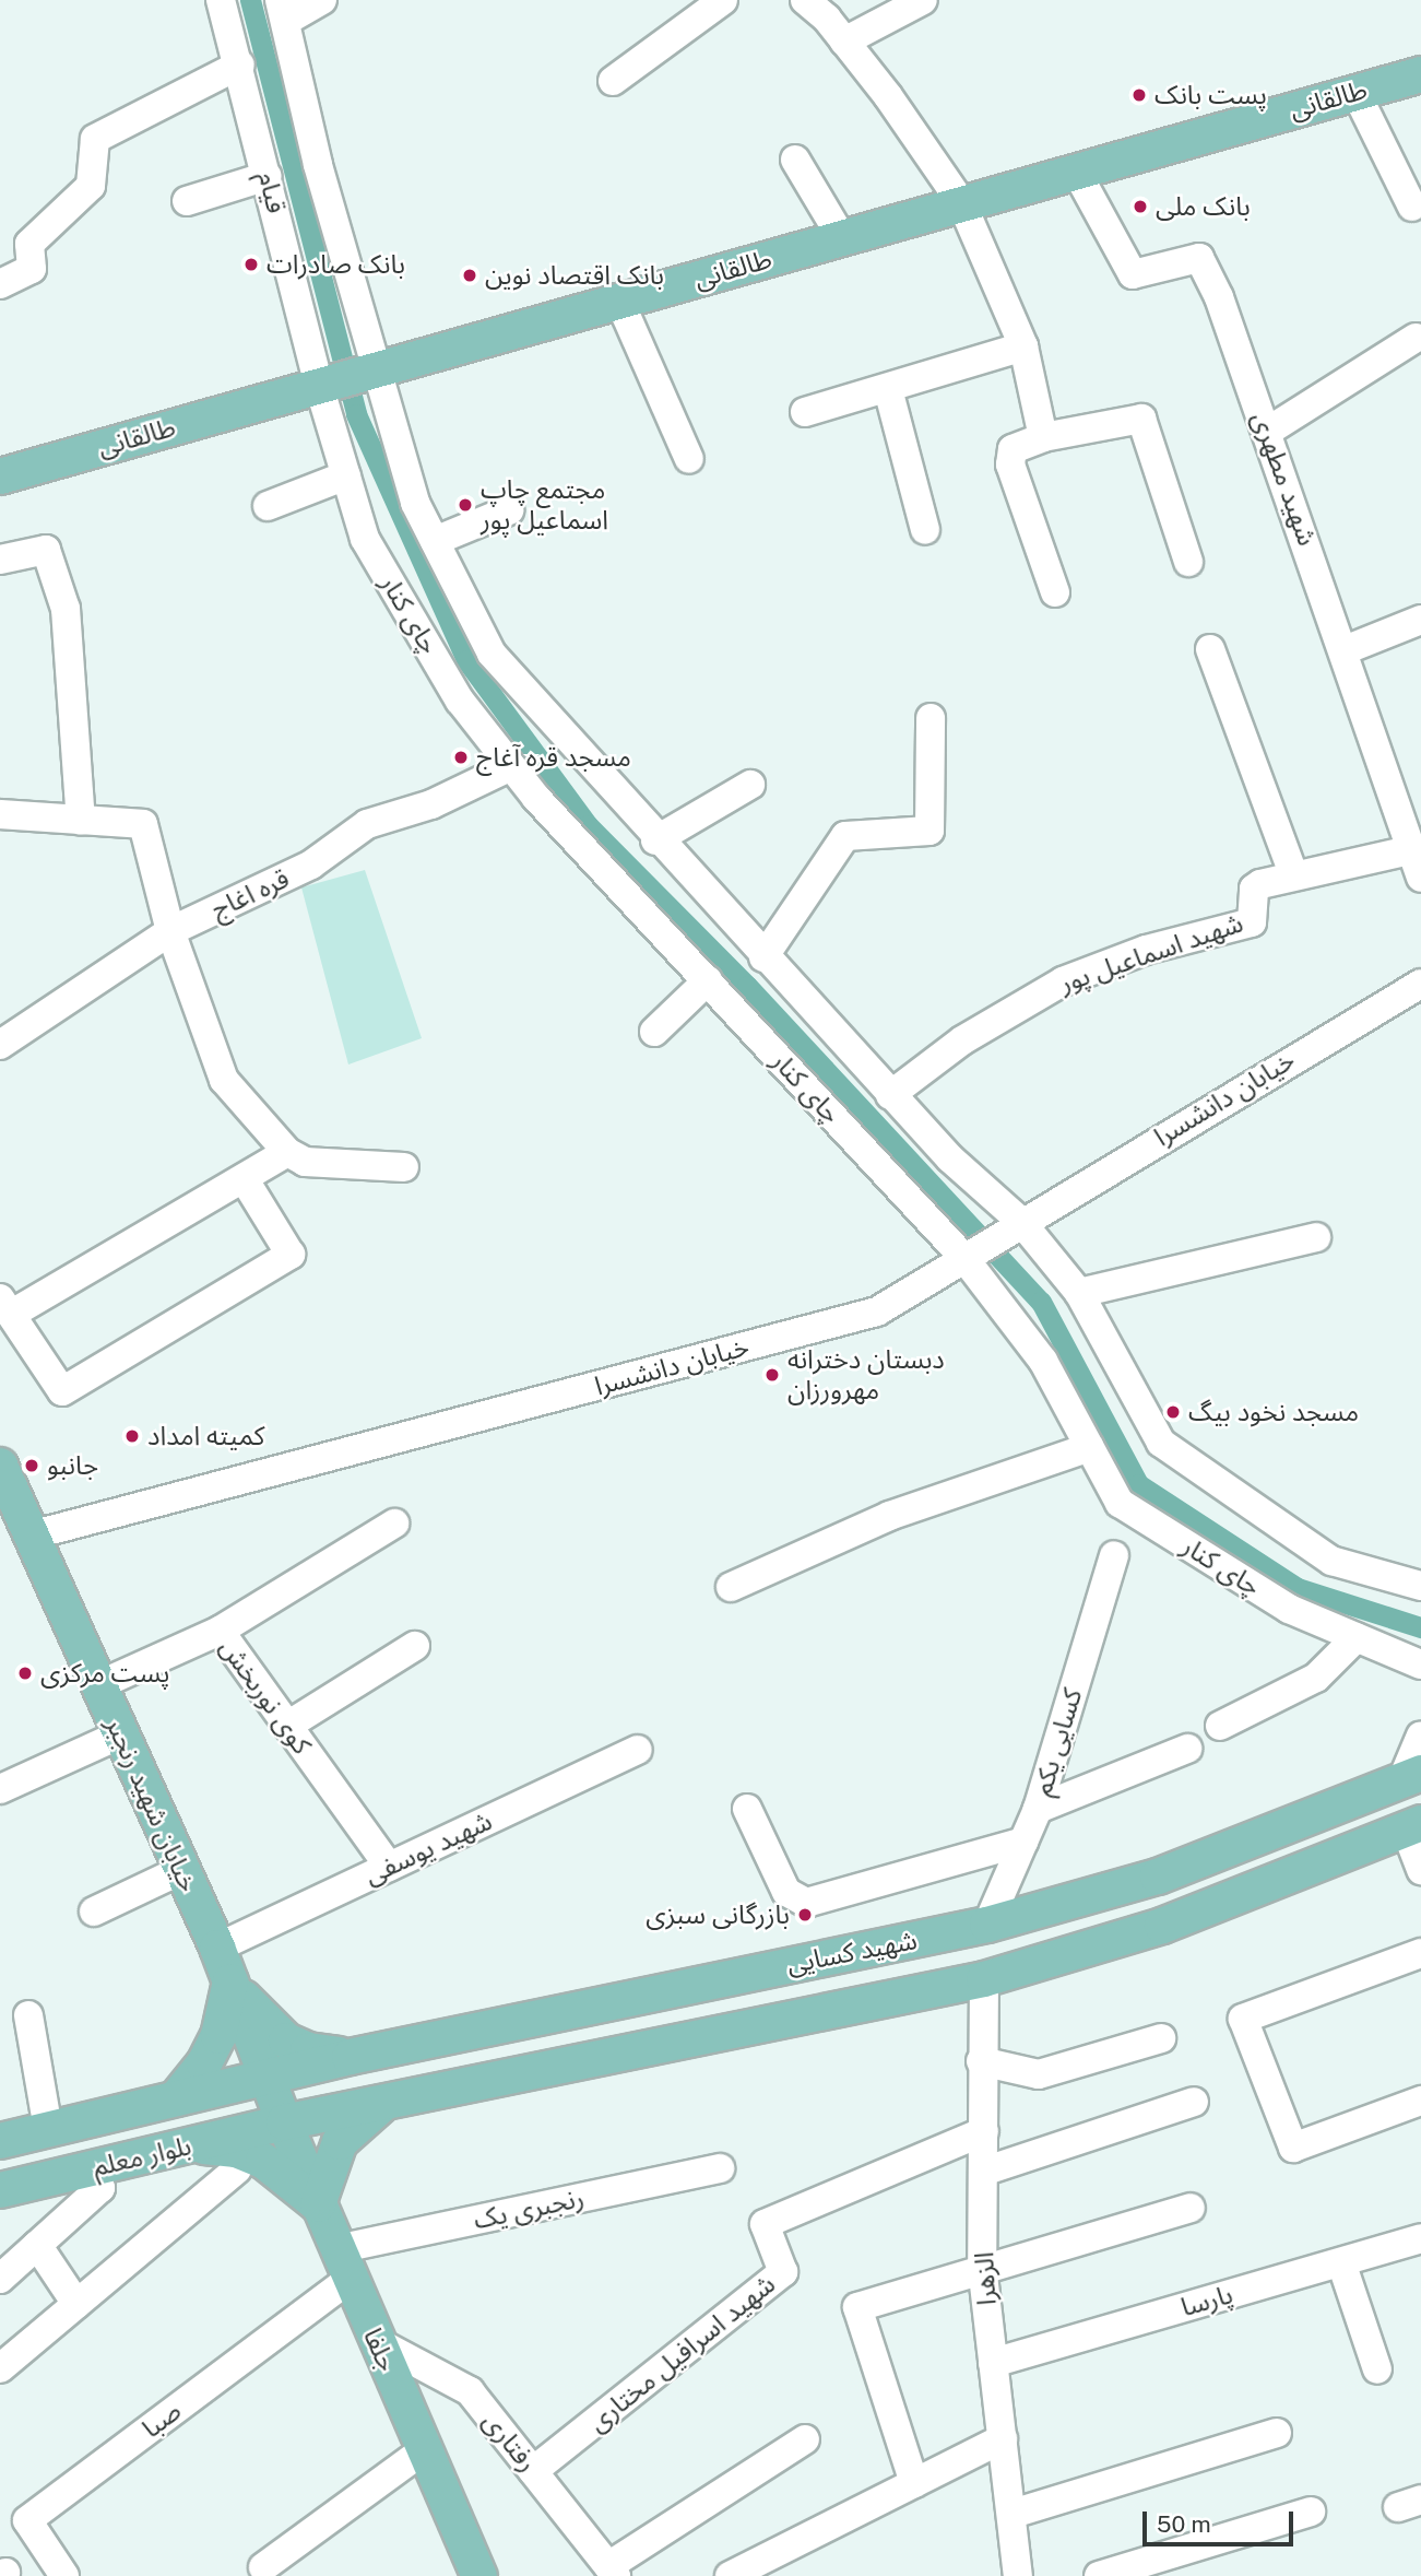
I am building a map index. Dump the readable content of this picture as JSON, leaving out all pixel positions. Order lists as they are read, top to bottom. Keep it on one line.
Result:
{"streets":{"main road":["طالقانی","خیابان شهید رنجبر","شهید کسایی","بلوار معلم","جلفا"],"street":["قیام","شهید مطهری","چای کنار","قره اغاج","شهید اسماعیل پور","خیابان دانشسرا","کوی نوربخش","کسایی یکم","شهید یوسفی","رنجبری یک","الزهرا","پارسا","شهید اسرافیل مختاری","صبا","رفتاری"]},"crossings":[["طالقانی","قیام"],["طالقانی","شهید مطهری"],["طالقانی","چای کنار"],["قیام","چای کنار"],["شهید مطهری","شهید اسماعیل پور"],["چای کنار","قره اغاج"],["چای کنار","شهید اسماعیل پور"],["چای کنار","خیابان دانشسرا"],["خیابان دانشسرا","خیابان شهید رنجبر"],["کوی نوربخش","خیابان شهید رنجبر"],["کوی نوربخش","شهید یوسفی"],["کسایی یکم","شهید کسایی"],["خیابان شهید رنجبر","شهید یوسفی"],["خیابان شهید رنجبر","شهید کسایی"],["خیابان شهید رنجبر","بلوار معلم"],["خیابان شهید رنجبر","جلفا"],["شهید کسایی","بلوار معلم"],["شهید کسایی","الزهرا"],["شهید کسایی","جلفا"],["بلوار معلم","جلفا"],["رنجبری یک","جلفا"],["رنجبری یک","صبا"],["الزهرا","پارسا"],["الزهرا","شهید اسرافیل مختاری"],["جلفا","صبا"],["جلفا","رفتاری"],["شهید اسرافیل مختاری","رفتاری"]],"places":["پست بانک","بانک ملی","بانک صادرات","بانک اقتصاد نوین","مجتمع چاپ اسماعیل پور","مسجد قره آغاج","دبستان دخترانه مهرورزان","مسجد نخود‌ بیگ","کمیته امداد","جانبو","پست مرکزی","بازرگانی سبزی"],"scale_bar":"50 m"}
